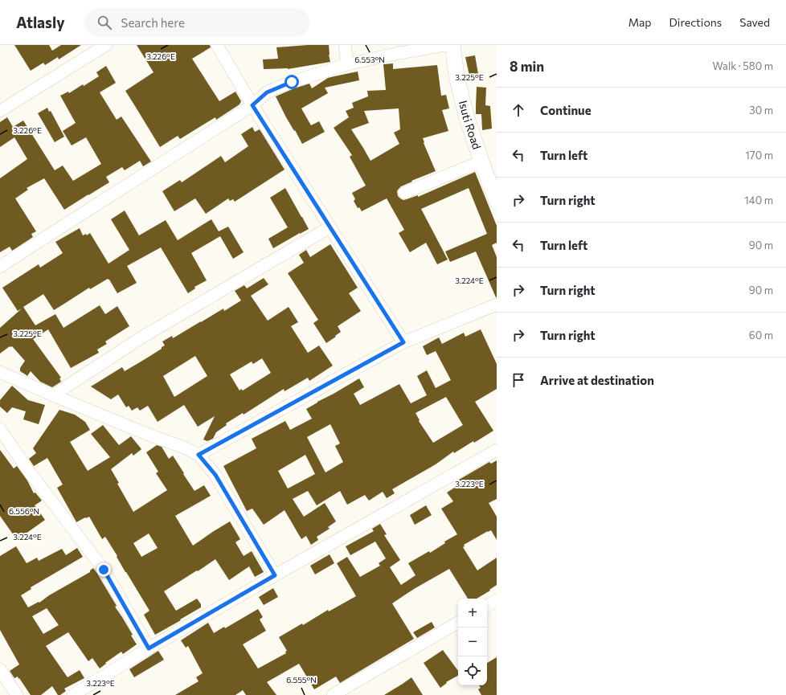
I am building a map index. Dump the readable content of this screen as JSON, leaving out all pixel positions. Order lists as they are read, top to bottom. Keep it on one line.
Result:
{"streets":{"street":["Isuti Road"]},"page":{"header":"Atlasly","search":"Search here","nav":["Map","Directions","Saved"],"heading":["8 min","Walk · 580 m"],"list":[["Continue","30 m"],["Turn left","170 m"],["Turn right","140 m"],["Turn left","90 m"],["Turn right","90 m"],["Turn right","60 m"],"Arrive at destination"],"map_buttons":["+","−"]},"coordinates":["3.226°E","6.553°N","3.225°E","3.224°E","3.223°E","6.556°N","6.555°N"]}
